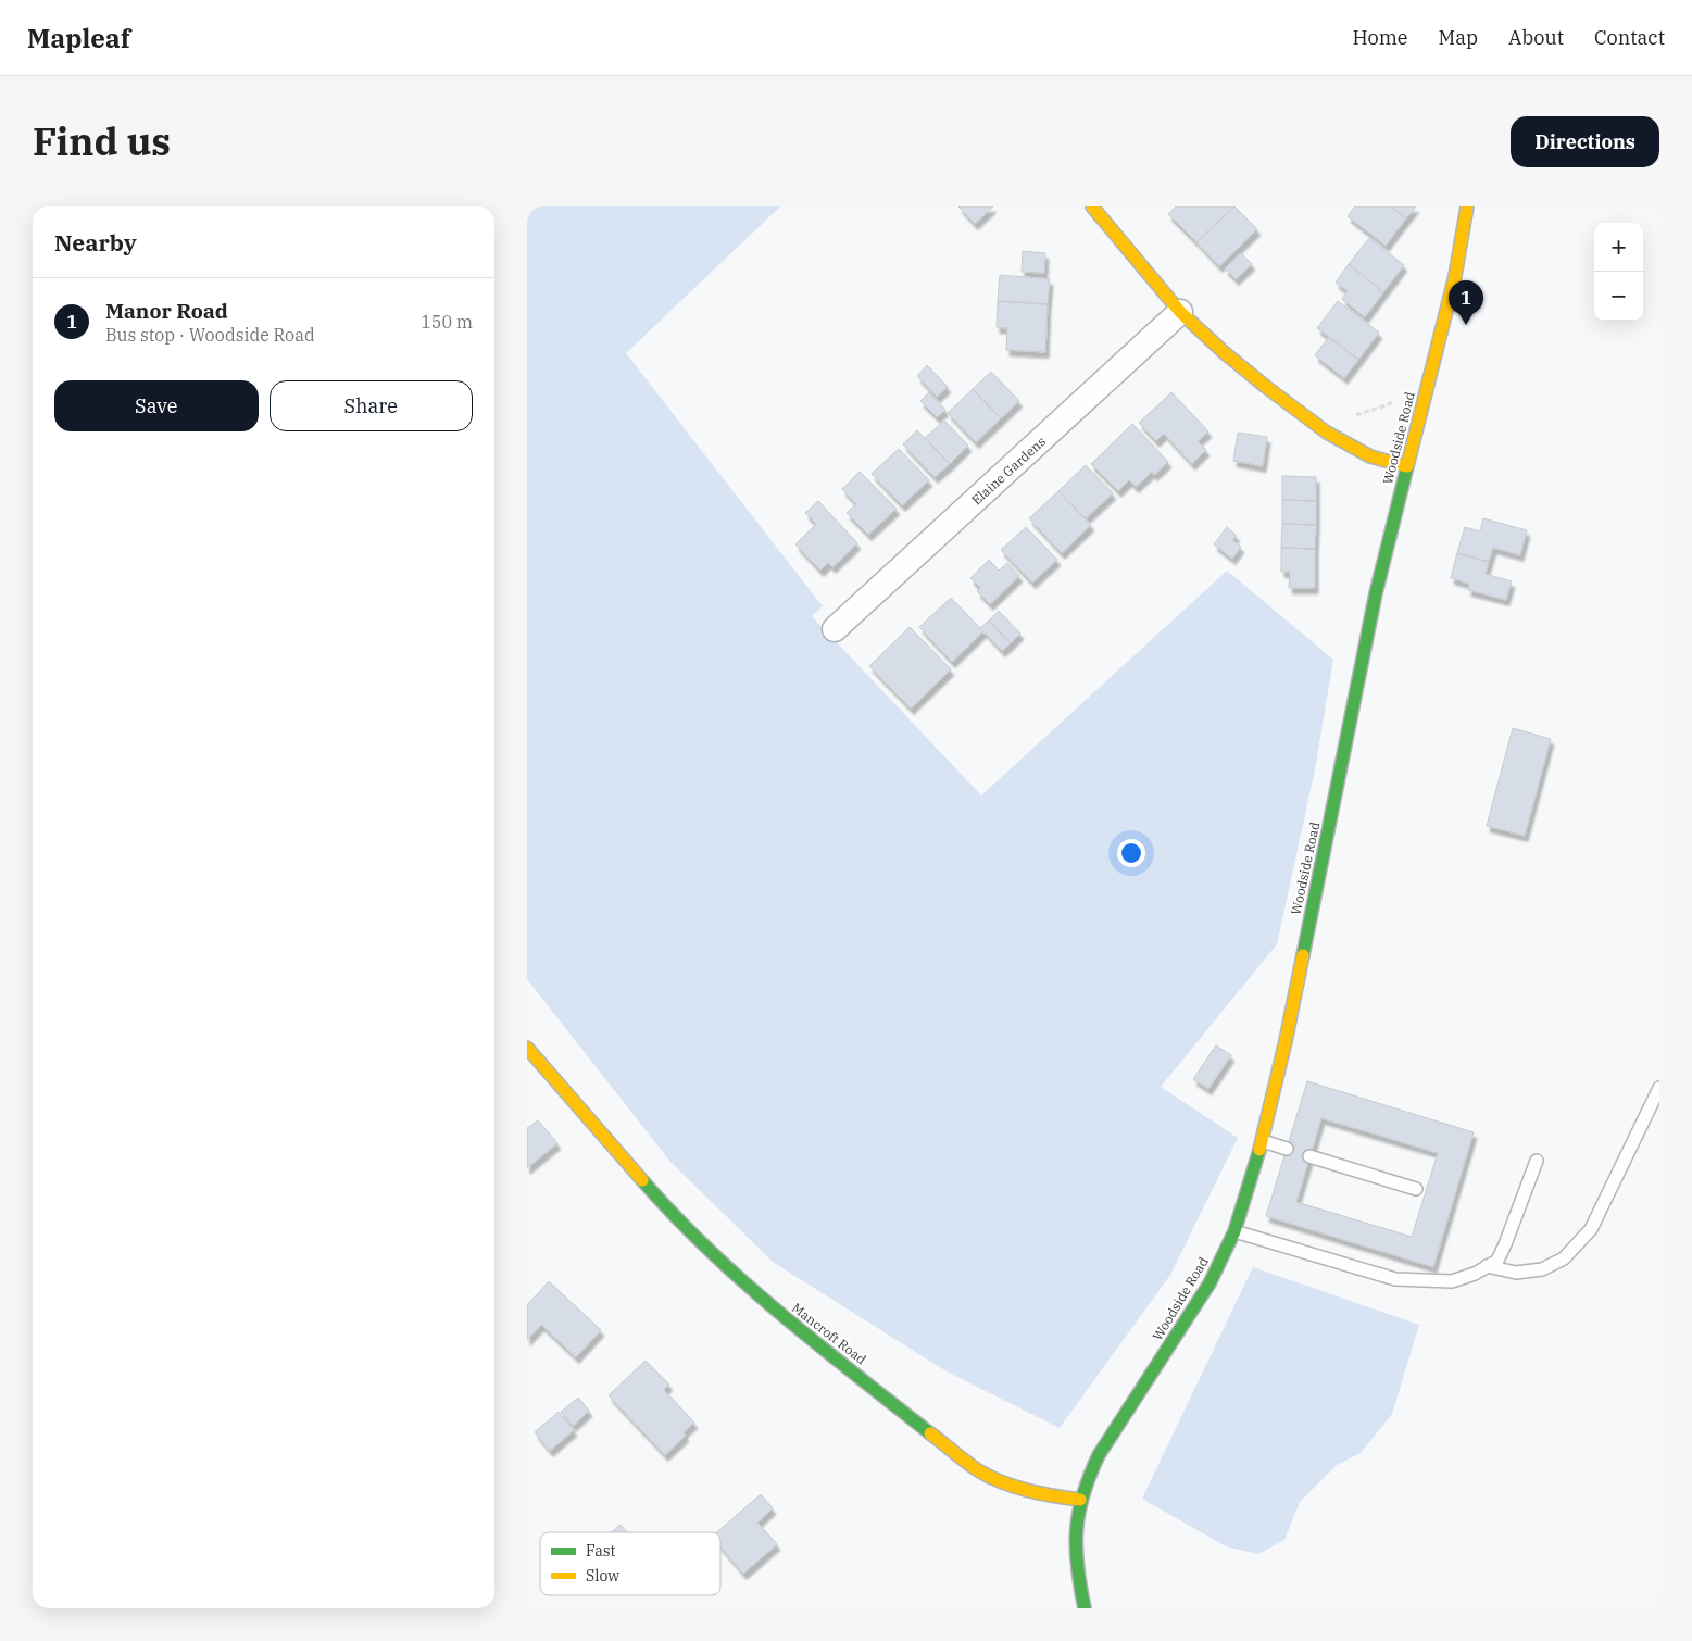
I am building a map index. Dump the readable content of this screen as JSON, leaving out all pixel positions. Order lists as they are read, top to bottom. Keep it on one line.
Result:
{"streets":{"street":["Woodside Road","Elaine Gardens","Mancroft Road"]},"crossings":[["Woodside Road","Mancroft Road"]],"legend":["Fast","Slow"],"page":{"header":"Mapleaf","nav":["Home","Map","About","Contact"],"title":"Find us","buttons":["Directions",["Save","Share"]],"heading":"Nearby","map_buttons":["+","−"],"list":[{"mark":"1","name":"Manor Road","note":"Bus stop · Woodside Road","value":"150 m"}],"pins":"1"}}
